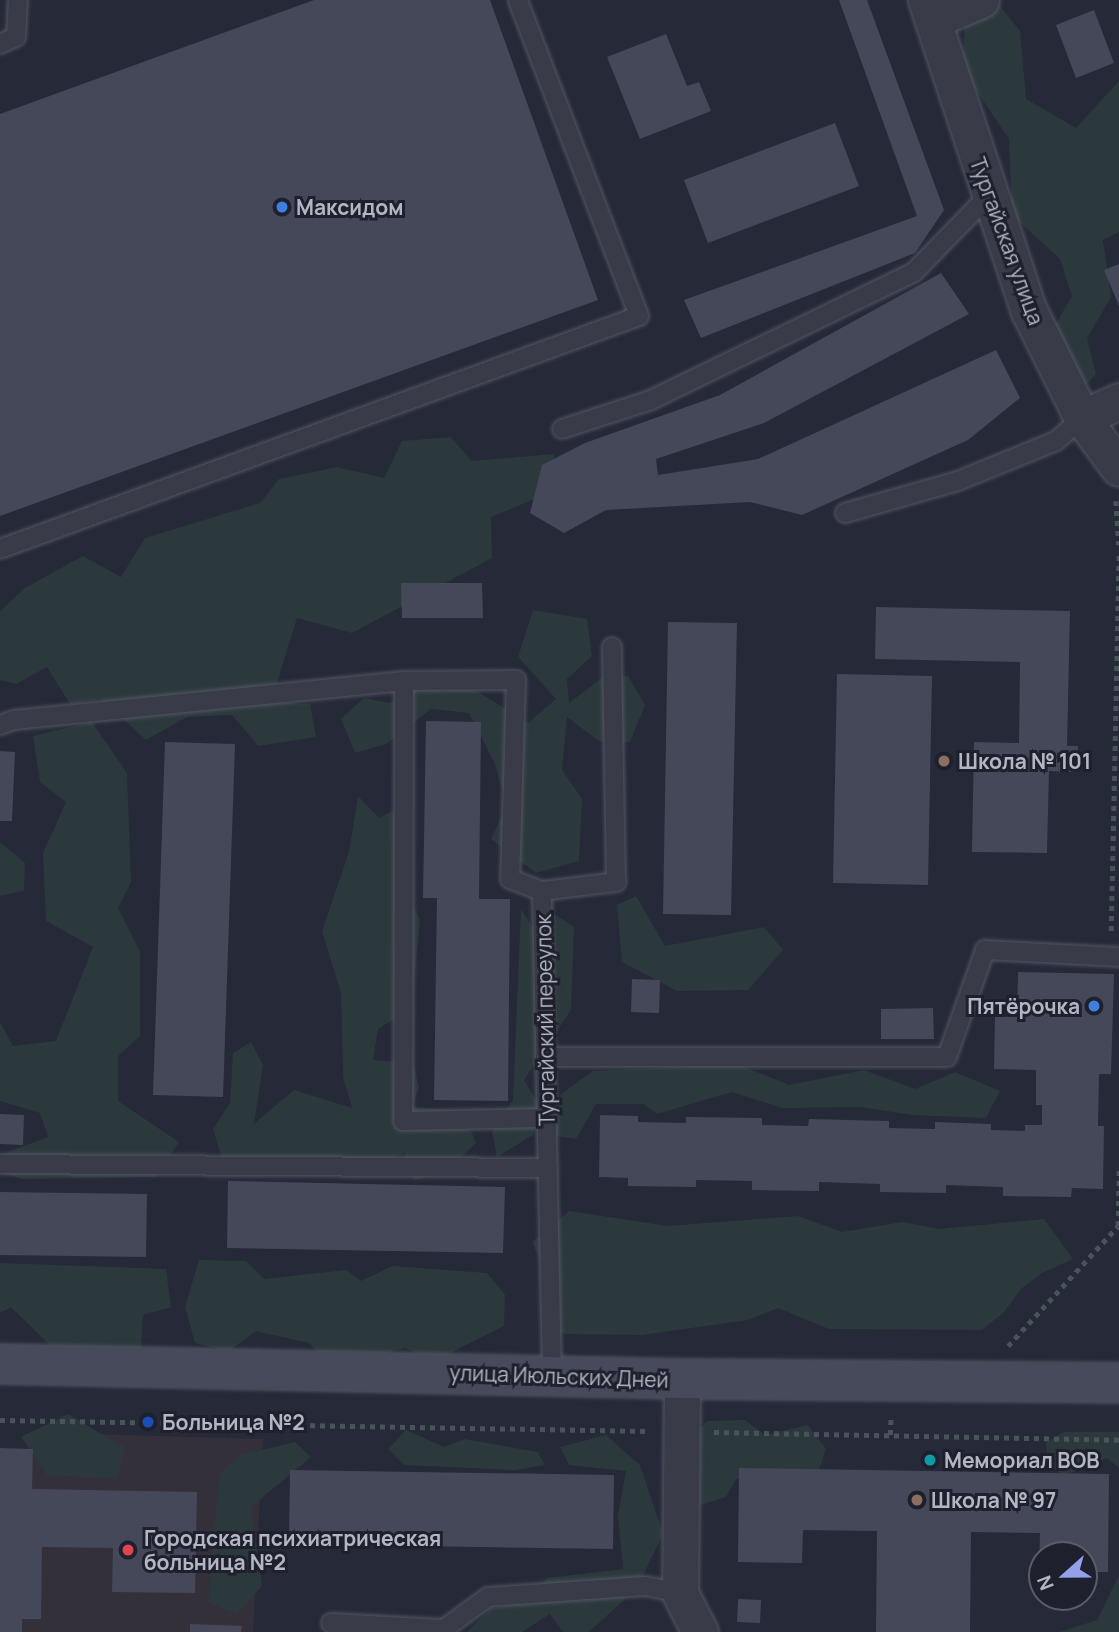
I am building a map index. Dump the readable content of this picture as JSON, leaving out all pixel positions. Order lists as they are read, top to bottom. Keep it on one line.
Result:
{"streets":{"street":["Тургайская улица","улица Июльских Дней"],"lane":["Тургайский переулок"]},"crossings":[["Тургайский переулок","улица Июльских Дней"]],"places":["Максидом","Школа № 101","Пятёрочка","Больница №2","Мемориал ВОВ","Школа № 97","Городская психиатрическая больница №2"],"north":"left"}
